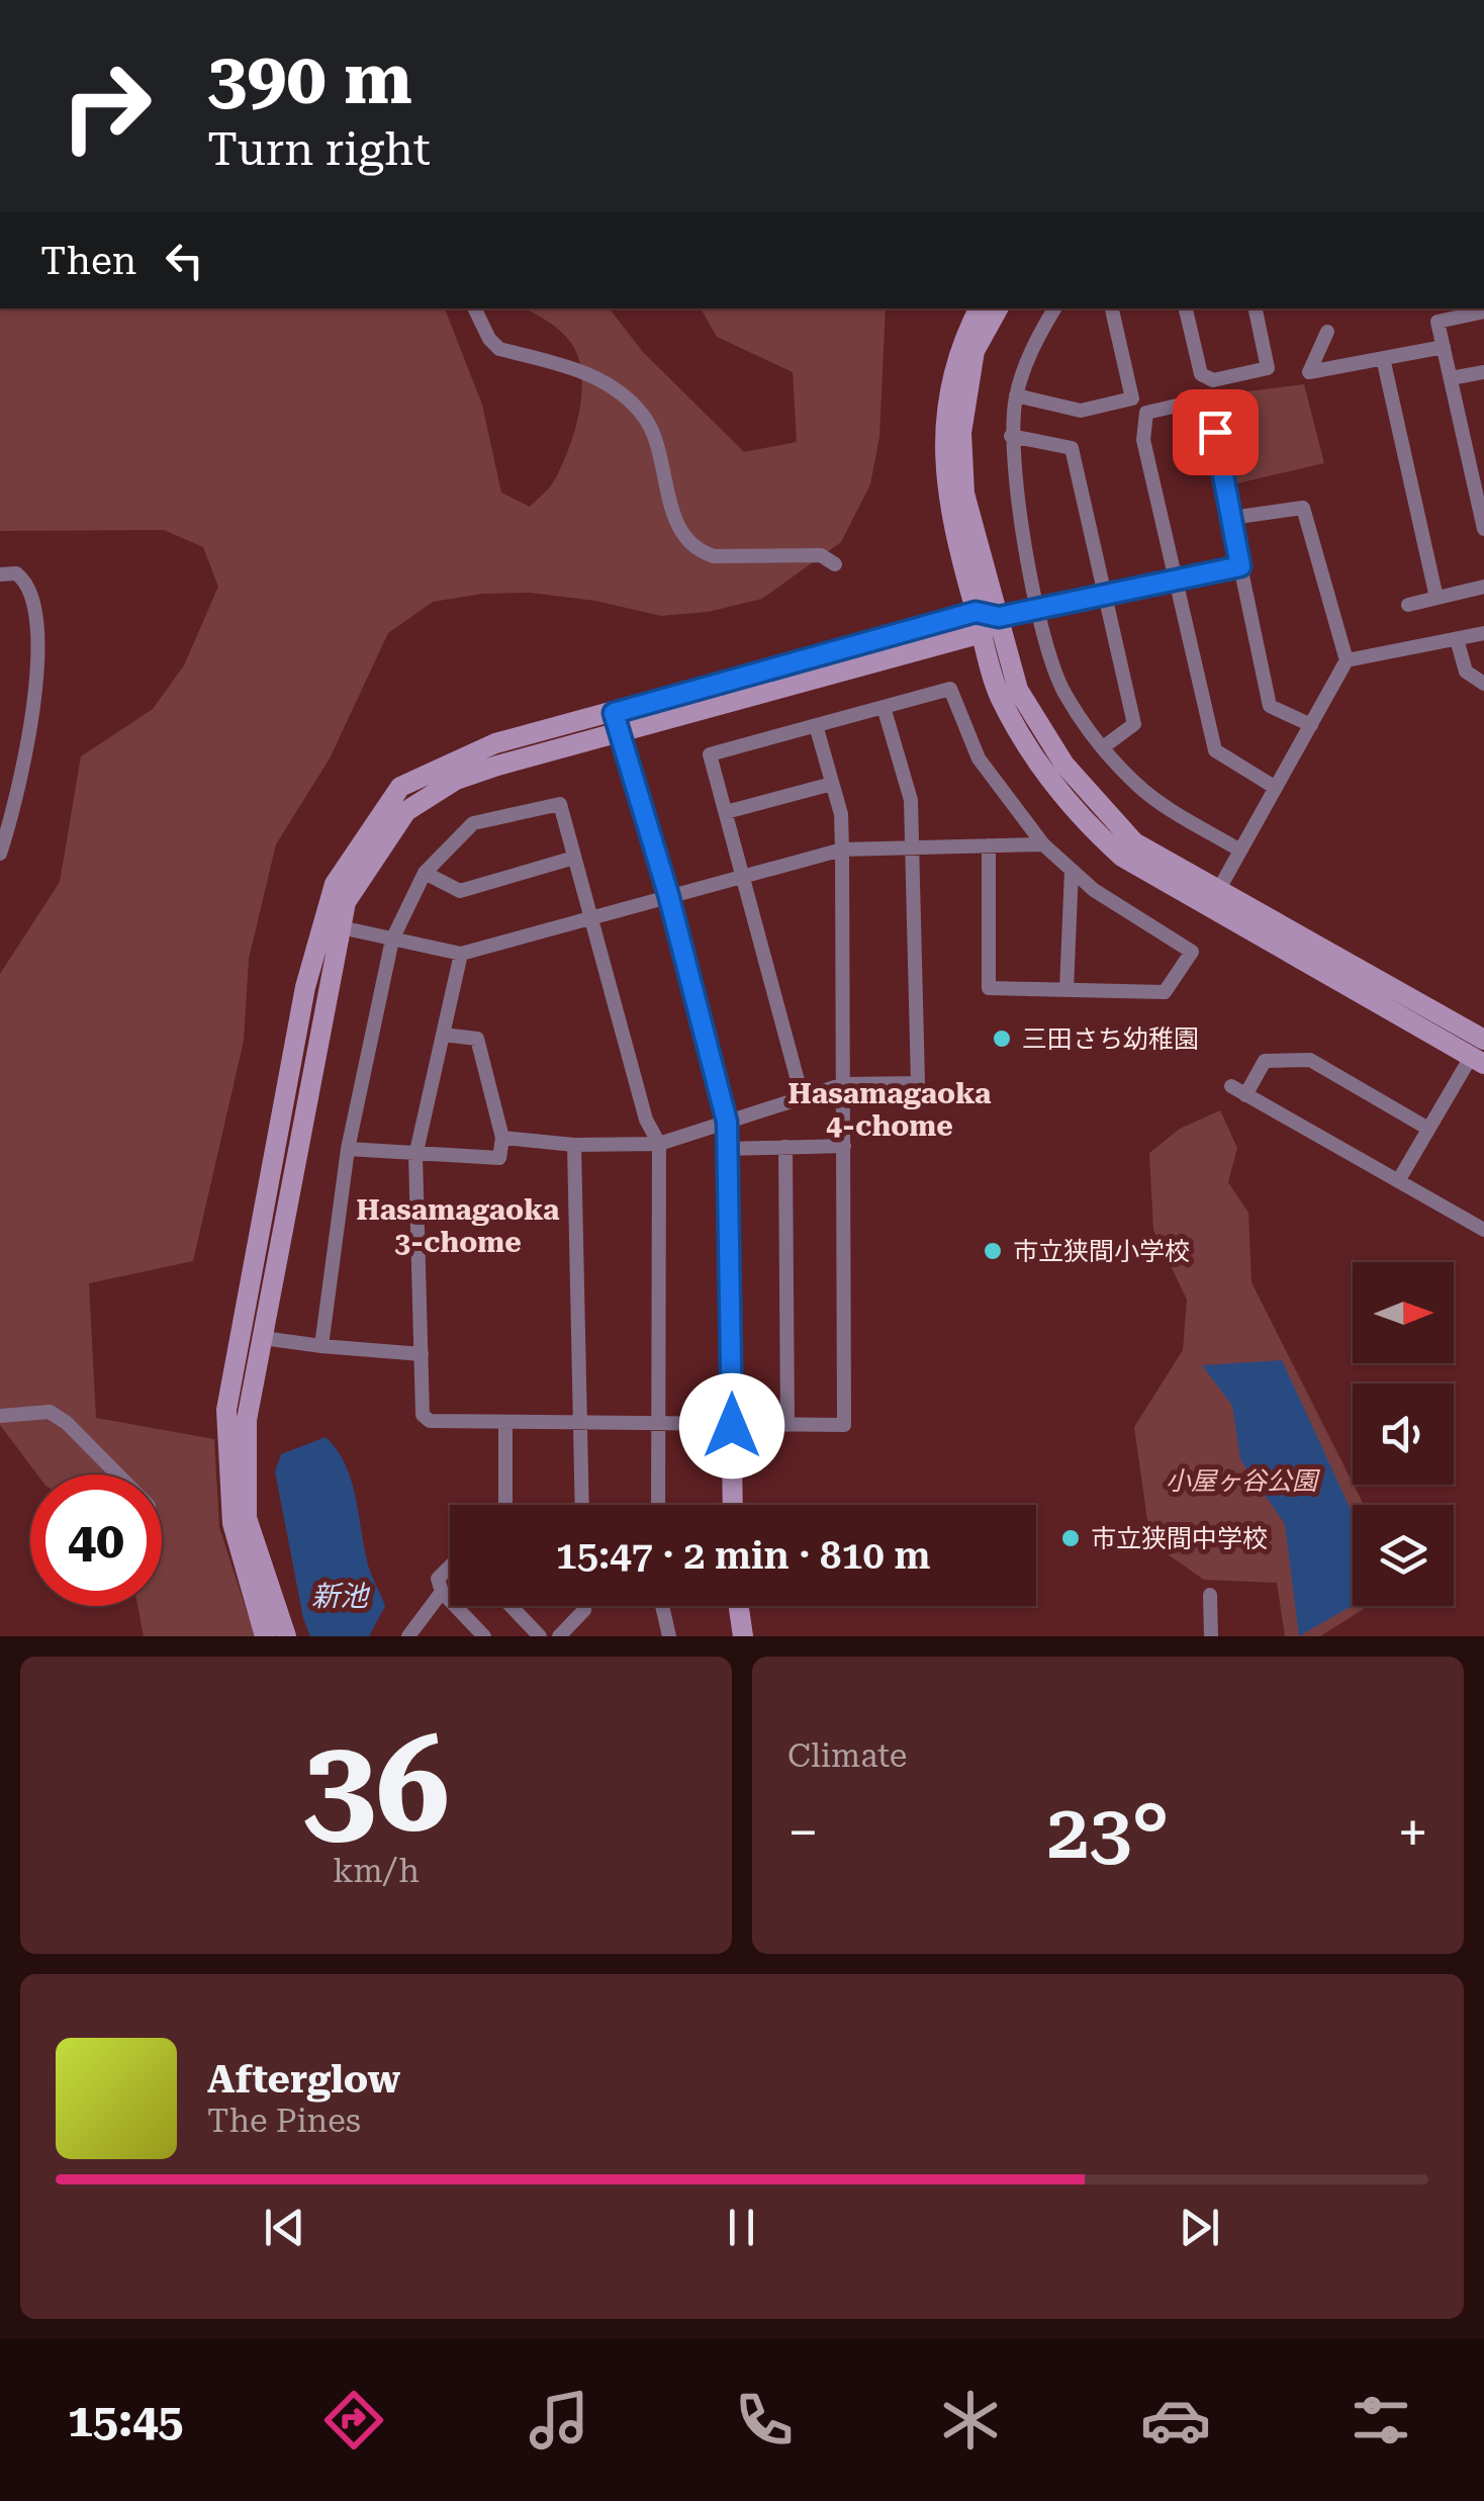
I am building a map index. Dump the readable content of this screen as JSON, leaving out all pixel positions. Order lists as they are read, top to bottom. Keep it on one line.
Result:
{"districts":["Hasamagaoka 4-chome","Hasamagaoka 3-chome"],"water":["新池"],"parks":["小屋ヶ谷公園"],"places":["三田さち幼稚園","市立狭間小学校","市立狭間中学校"],"north":"right","page":{"turn":["390 m","Turn right"],"then":"Then","limit":"40","trip":"15:47 · 2 min · 810 m","tile":[["36","km/h"],"Climate"],"heat":["−","23°","+"],"song":["Afterglow","The Pines"],"tabs":"15:45"}}
